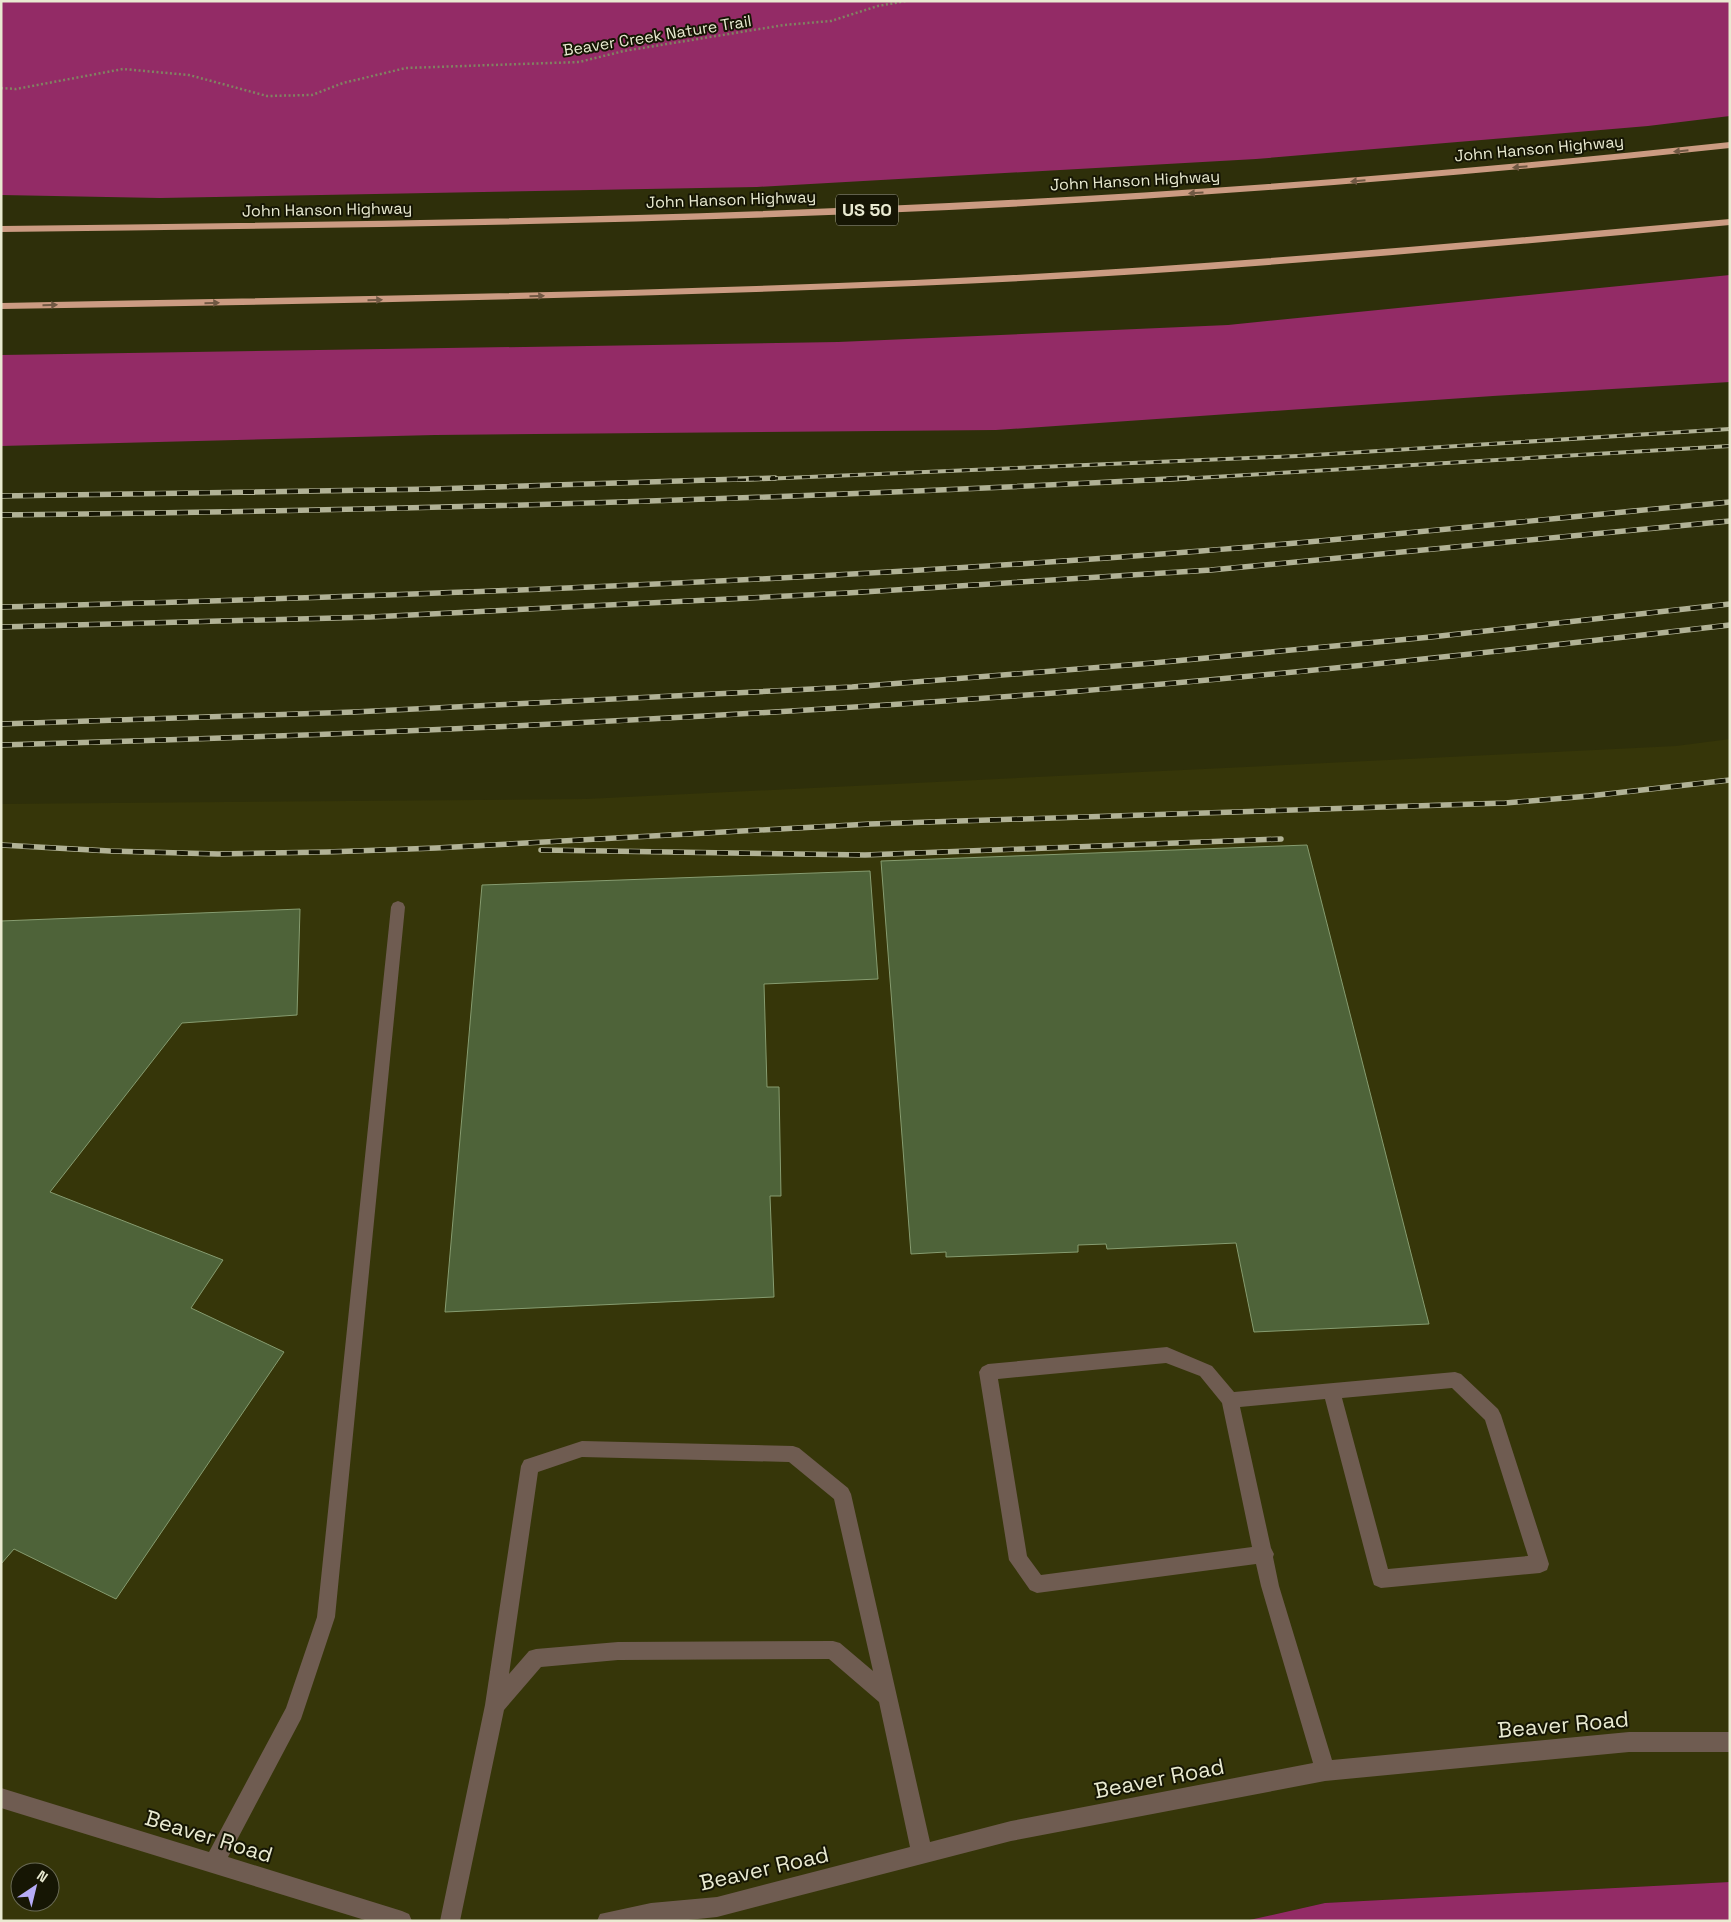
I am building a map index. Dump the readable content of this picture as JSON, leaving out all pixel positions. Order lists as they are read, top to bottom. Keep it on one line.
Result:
{"streets":{"highway":["John Hanson Highway","US 50"],"street":["Beaver Road"],"path":["Beaver Creek Nature Trail"]},"north":"top right"}
